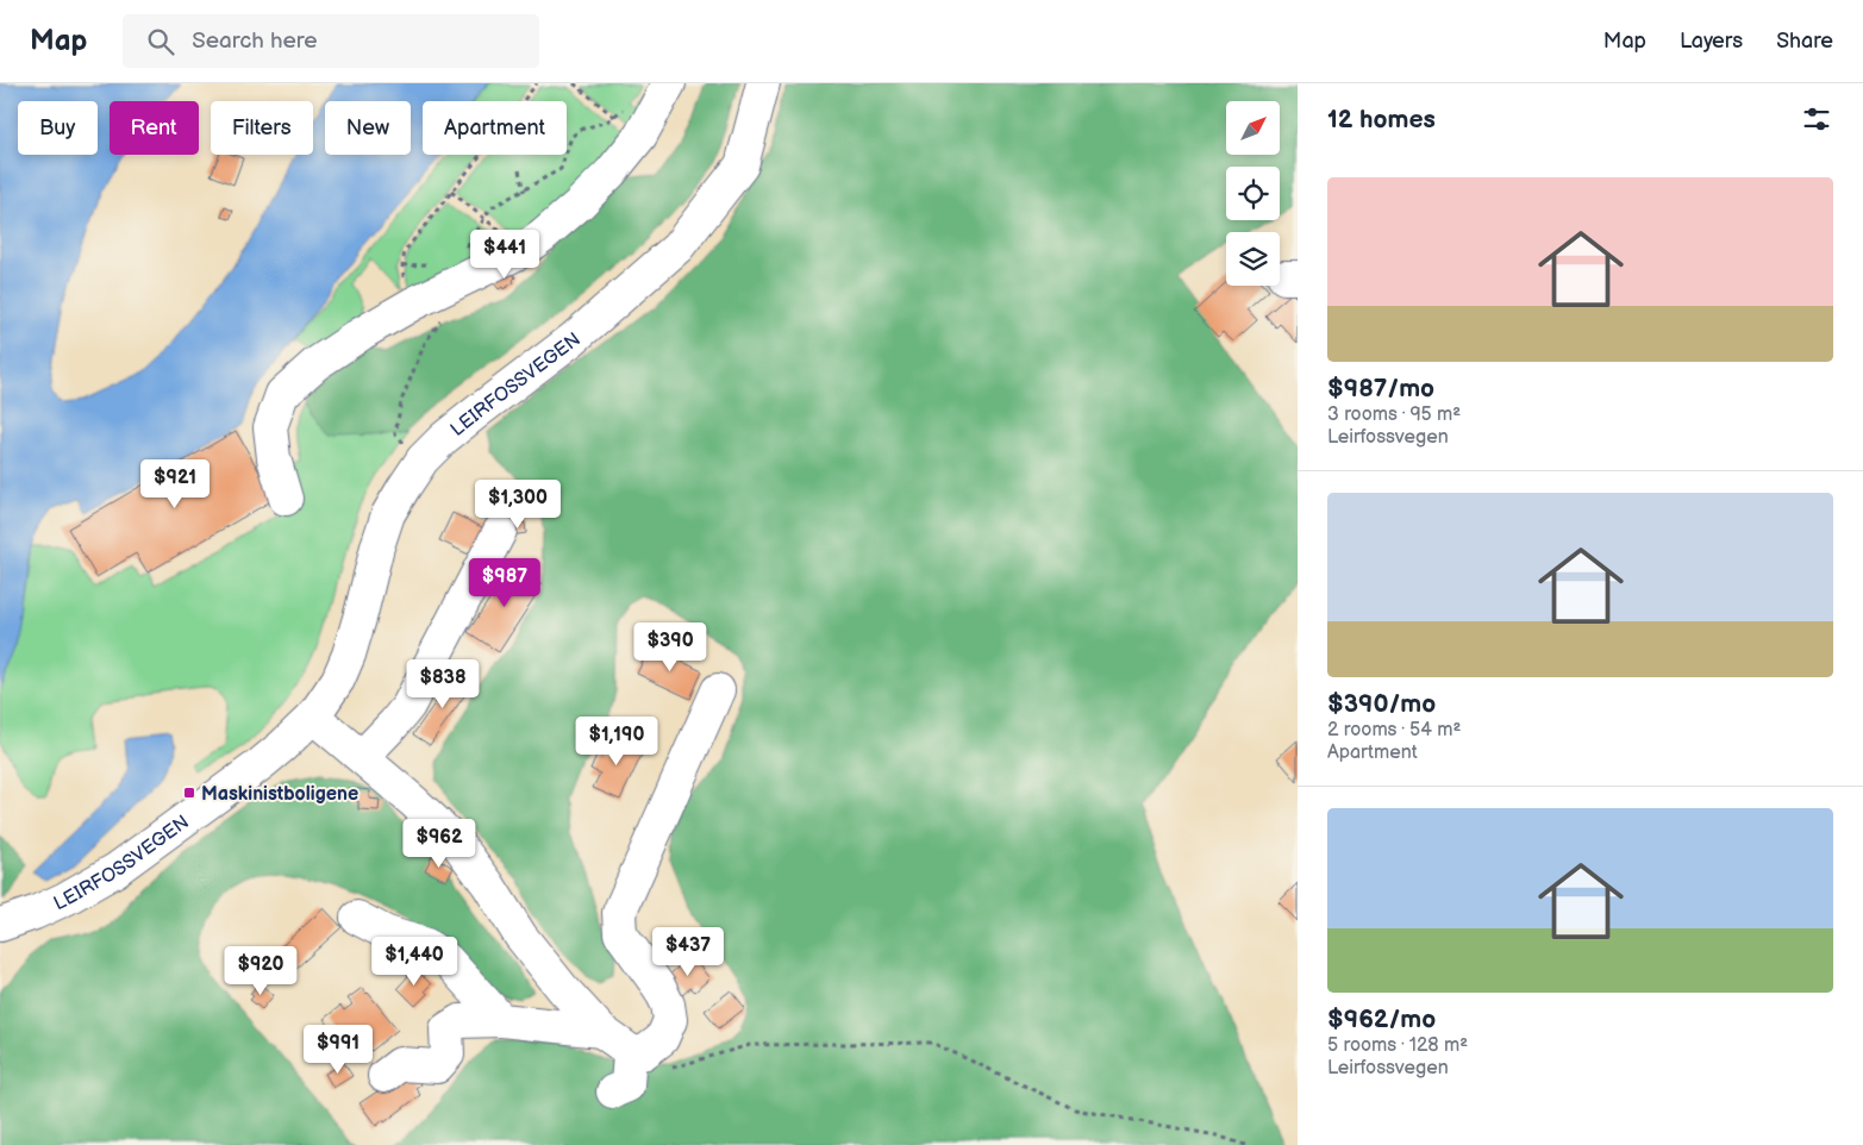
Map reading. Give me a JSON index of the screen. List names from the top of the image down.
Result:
{
  "streets": {
    "street": ["LEIRFOSSVEGEN"]
  },
  "places": {
    "transit": ["Maskinistboligene"]
  },
  "north": "top right",
  "page": {
    "header": "Map",
    "search": "Search here",
    "nav": ["Map", "Layers", "Share"],
    "heading": "12 homes",
    "chip": [
      "Buy",
      "Rent",
      "Filters",
      "New",
      "Apartment"
    ],
    "list": [
      {
        "name": "$987/mo",
        "note": "3 rooms · 95 m² · Leirfossvegen"
      },
      {
        "name": "$390/mo",
        "note": "2 rooms · 54 m² · Apartment"
      },
      {
        "name": "$962/mo",
        "note": "5 rooms · 128 m² · Leirfossvegen"
      }
    ],
    "price": [
      "$441",
      "$921",
      "$1,300",
      "$987",
      "$390",
      "$838",
      "$1,190",
      "$962",
      "$437",
      "$1,440",
      "$920",
      "$991"
    ]
  }
}
